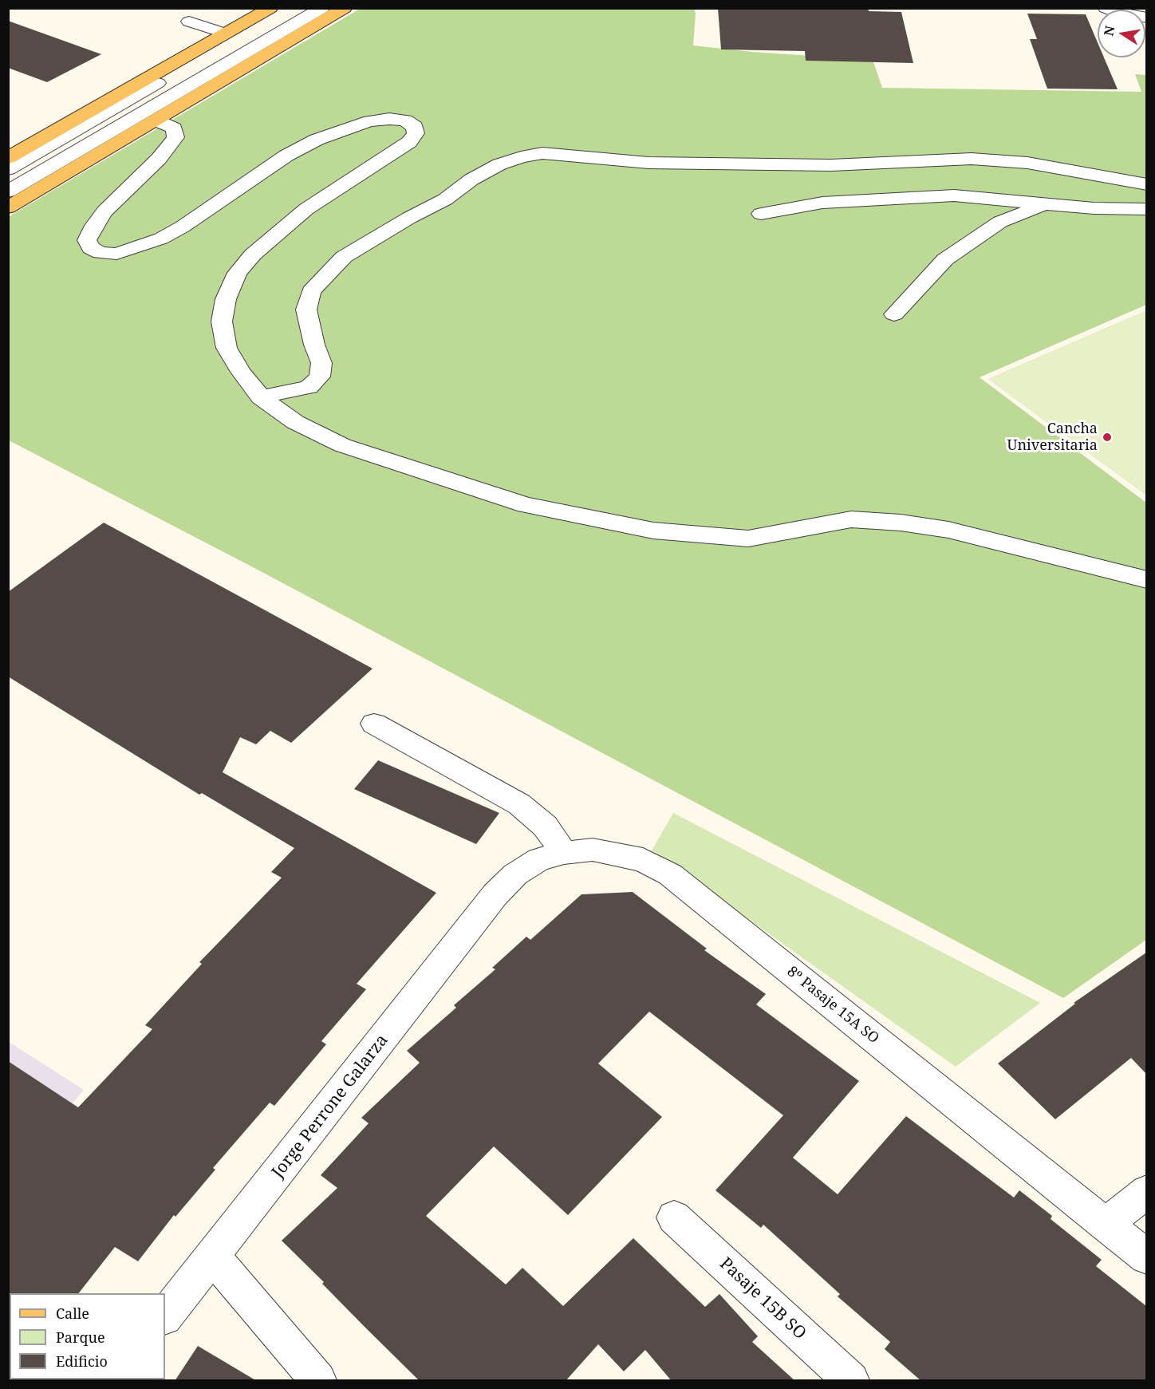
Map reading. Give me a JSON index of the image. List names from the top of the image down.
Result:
{
  "streets": {
    "street": ["8º Pasaje 15A SO", "Jorge Perrone Galarza", "Pasaje 15B SO"]
  },
  "crossings": [
    ["8º Pasaje 15A SO", "Jorge Perrone Galarza"]
  ],
  "places": ["Cancha Universitaria"],
  "legend": ["Calle", "Parque", "Edificio"],
  "north": "left"
}
